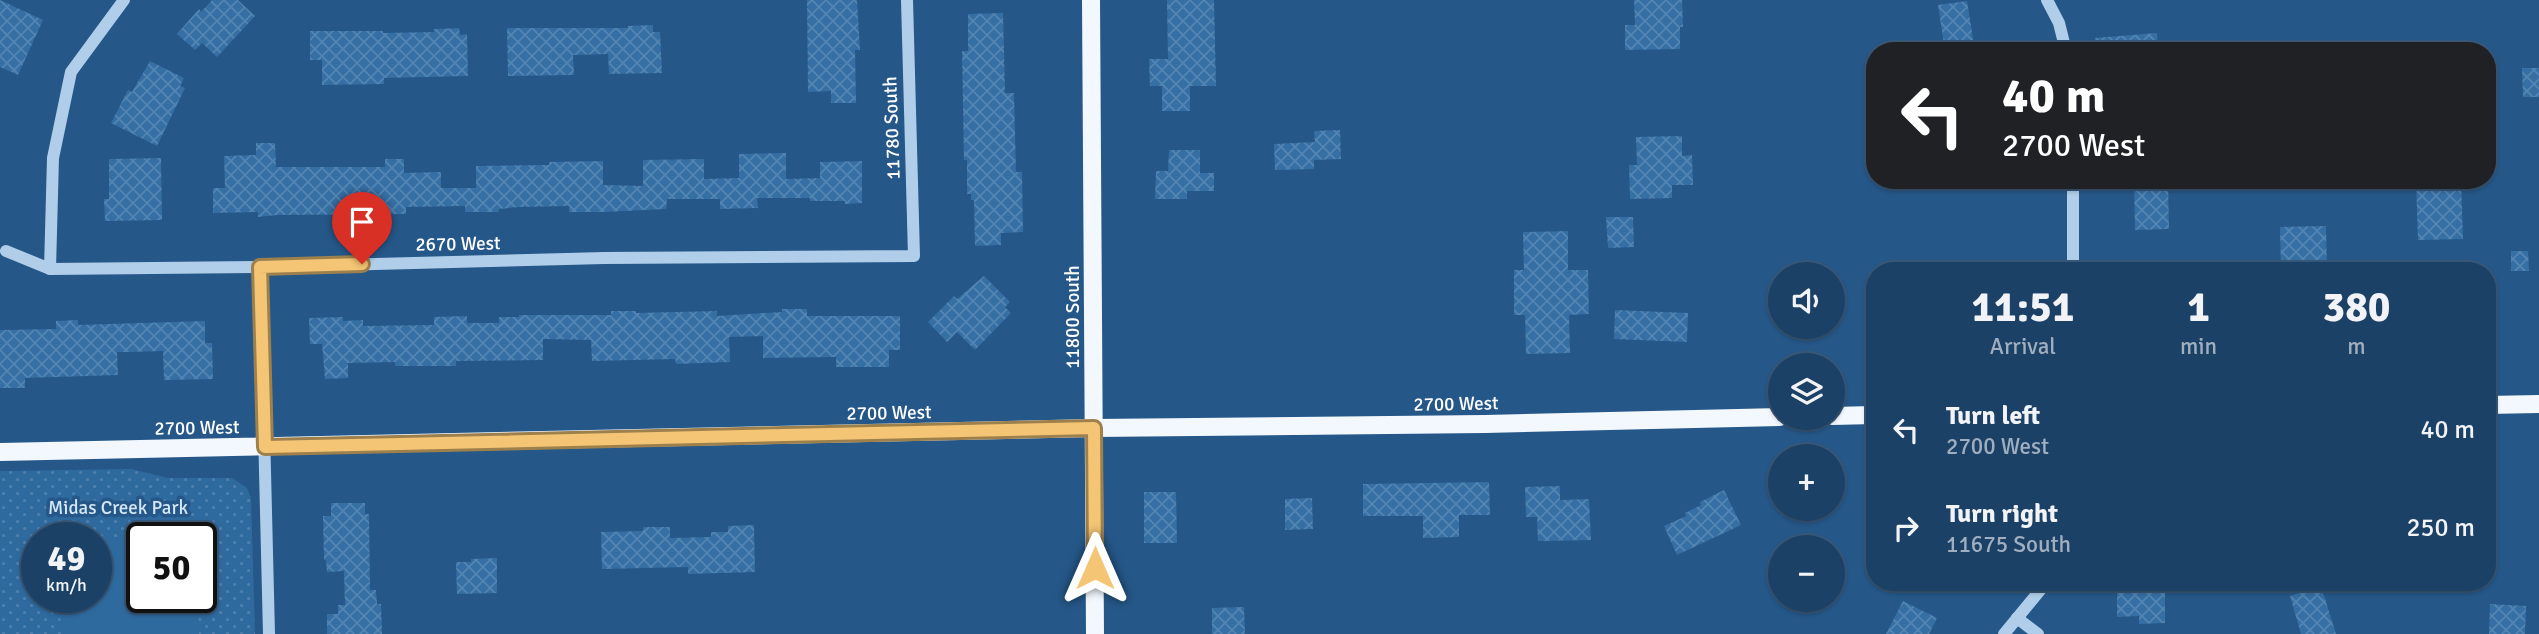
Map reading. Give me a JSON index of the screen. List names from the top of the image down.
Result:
{
  "streets": {
    "main road": ["11800 South", "2700 West"],
    "street": ["11780 South", "2670 West"]
  },
  "crossings": [
    ["11780 South", "2670 West"],
    ["11800 South", "2700 West"]
  ],
  "parks": ["Midas Creek Park"],
  "page": {
    "turn": ["40 m", "2700 West"],
    "map_buttons": ["+", "−"],
    "eta": [
      "11:51",
      "Arrival",
      "1",
      "min",
      "380",
      "m"
    ],
    "list": [
      {
        "name": "Turn left",
        "note": "2700 West",
        "value": "40 m"
      },
      {
        "name": "Turn right",
        "note": "11675 South",
        "value": "250 m"
      }
    ],
    "speed": "49 km/h",
    "limit": "50"
  }
}
